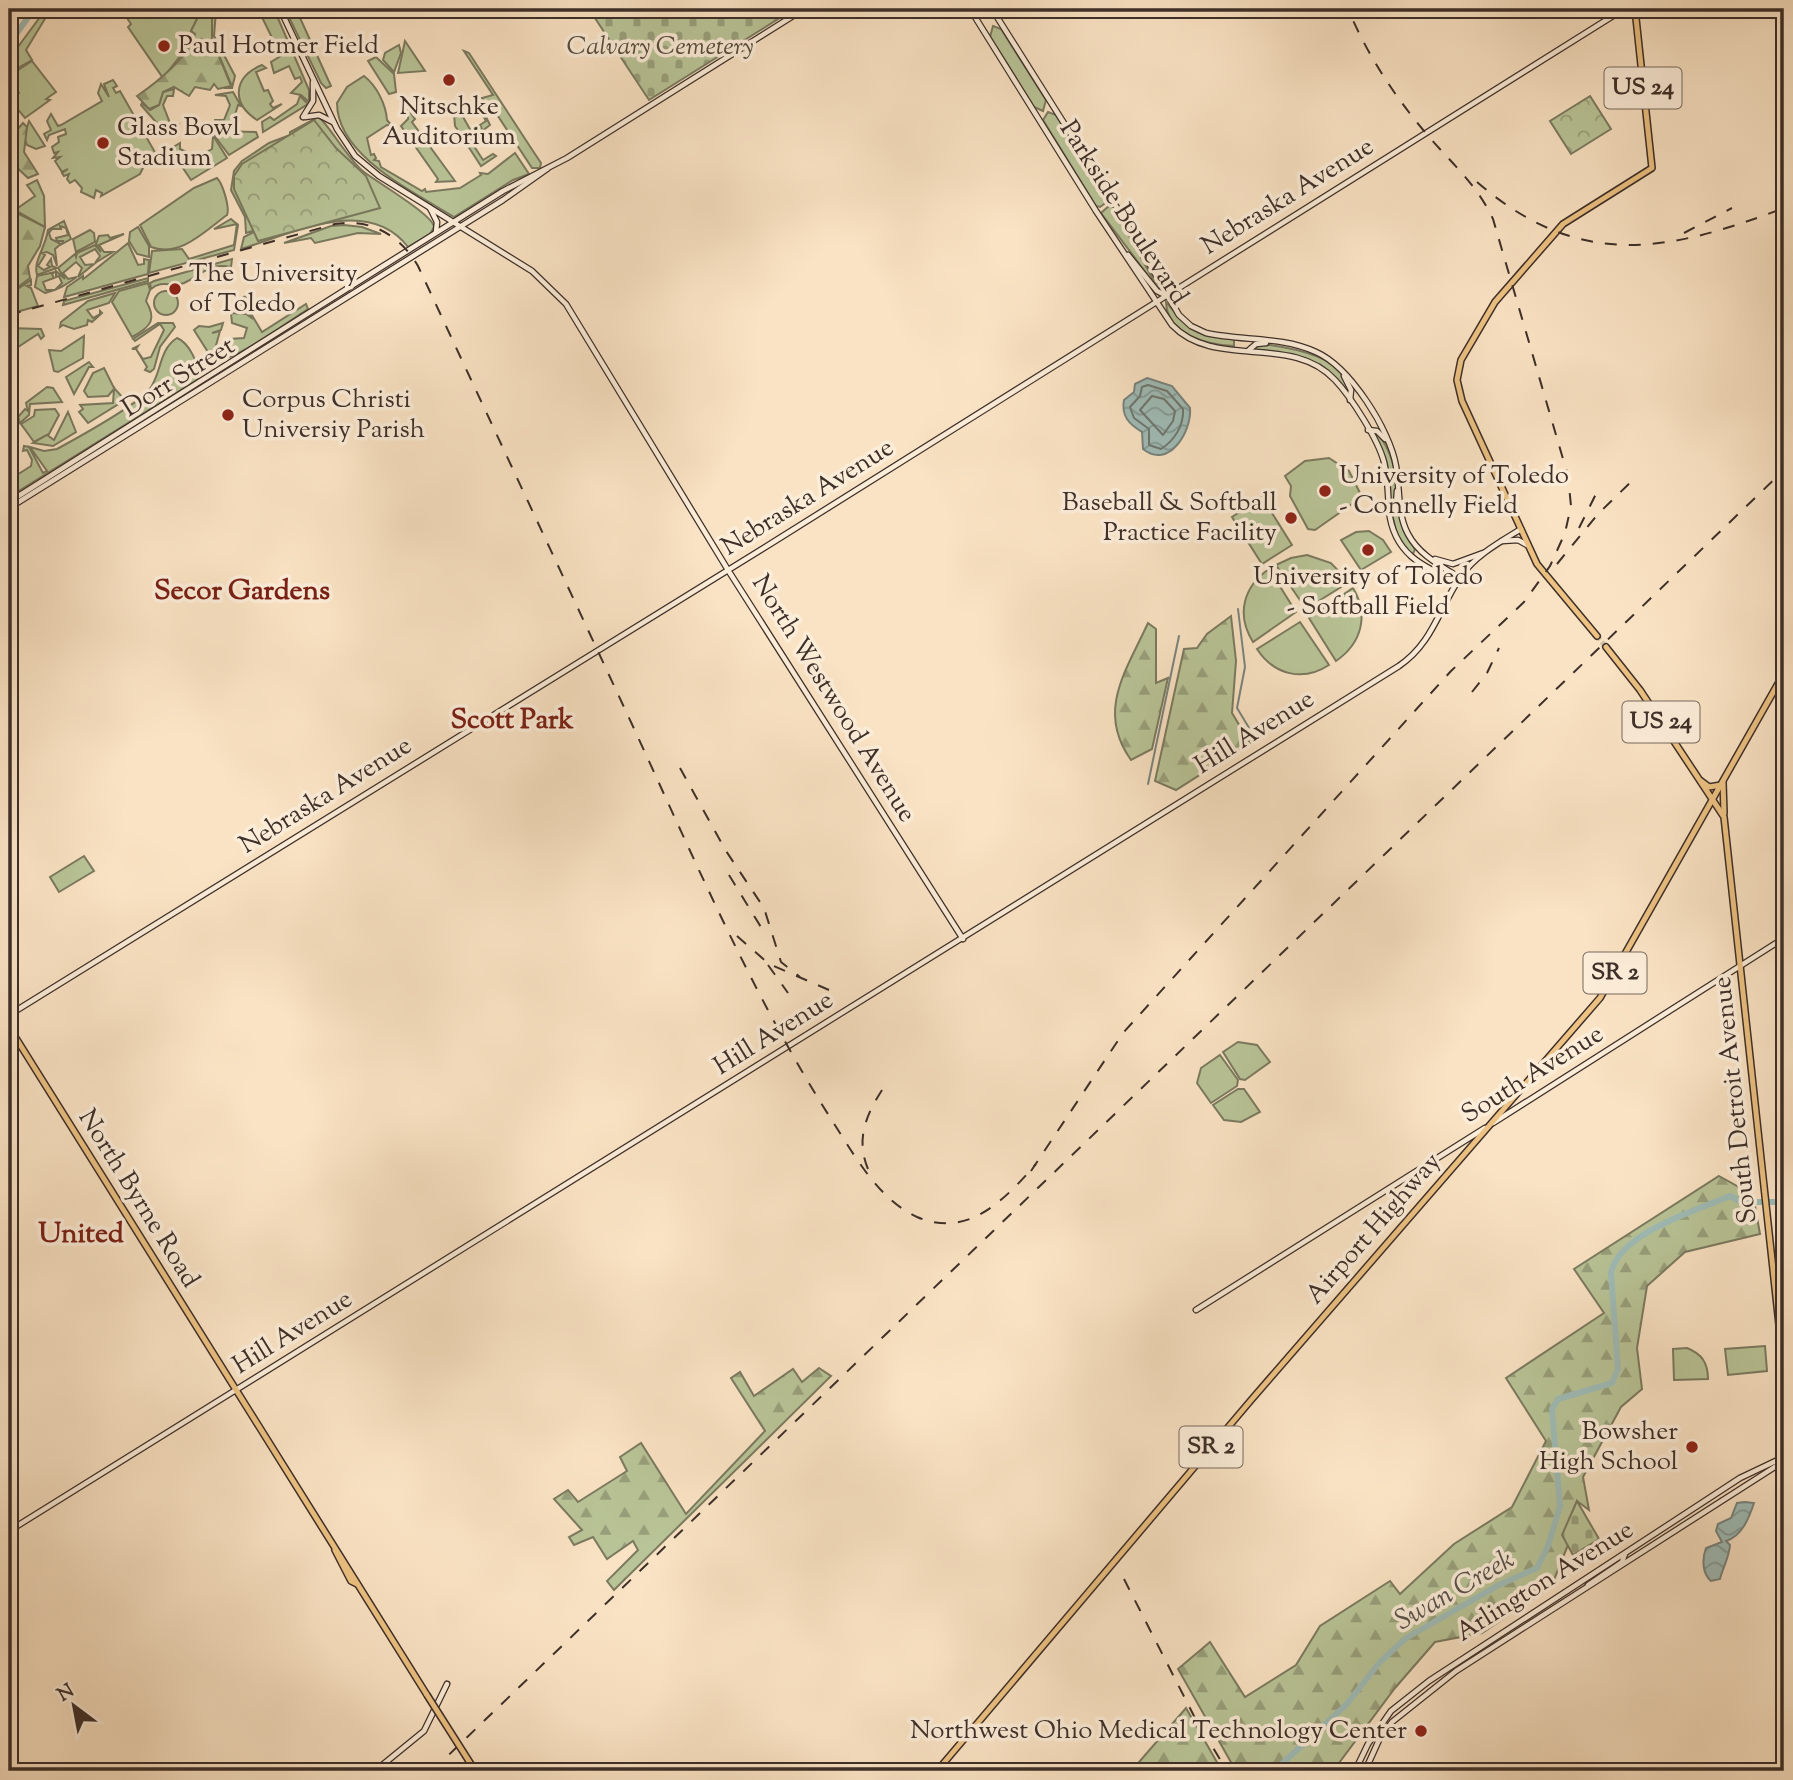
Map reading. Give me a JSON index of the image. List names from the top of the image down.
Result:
{
  "streets": {
    "main road": [
      "US 24",
      "SR 2",
      "South Detroit Avenue",
      "North Byrne Road",
      "Airport Highway"
    ],
    "street": [
      "Nebraska Avenue",
      "Parkside Boulevard",
      "Dorr Street",
      "North Westwood Avenue",
      "Hill Avenue",
      "South Avenue",
      "Arlington Avenue"
    ]
  },
  "crossings": [
    ["US 24", "Hill Avenue"],
    ["US 24", "South Detroit Avenue"],
    ["US 24", "Airport Highway"],
    ["Nebraska Avenue", "Parkside Boulevard"],
    ["Nebraska Avenue", "North Westwood Avenue"],
    ["Parkside Boulevard", "Hill Avenue"],
    ["Dorr Street", "North Westwood Avenue"],
    ["North Westwood Avenue", "Hill Avenue"],
    ["Hill Avenue", "North Byrne Road"],
    ["South Avenue", "South Detroit Avenue"],
    ["South Avenue", "Airport Highway"]
  ],
  "districts": ["Secor Gardens", "Scott Park", "United"],
  "water": ["Swan Creek"],
  "parks": ["Calvary Cemetery"],
  "places": [
    "Paul Hotmer Field",
    "Nitschke Auditorium",
    "Glass Bowl Stadium",
    "The University of Toledo",
    "Corpus Christi Universiy Parish",
    "University of Toledo - Connelly Field",
    "Baseball & Softball Practice Facility",
    "University of Toledo - Softball Field",
    "Bowsher High School",
    "Northwest Ohio Medical Technology Center"
  ],
  "north": "top left"
}
